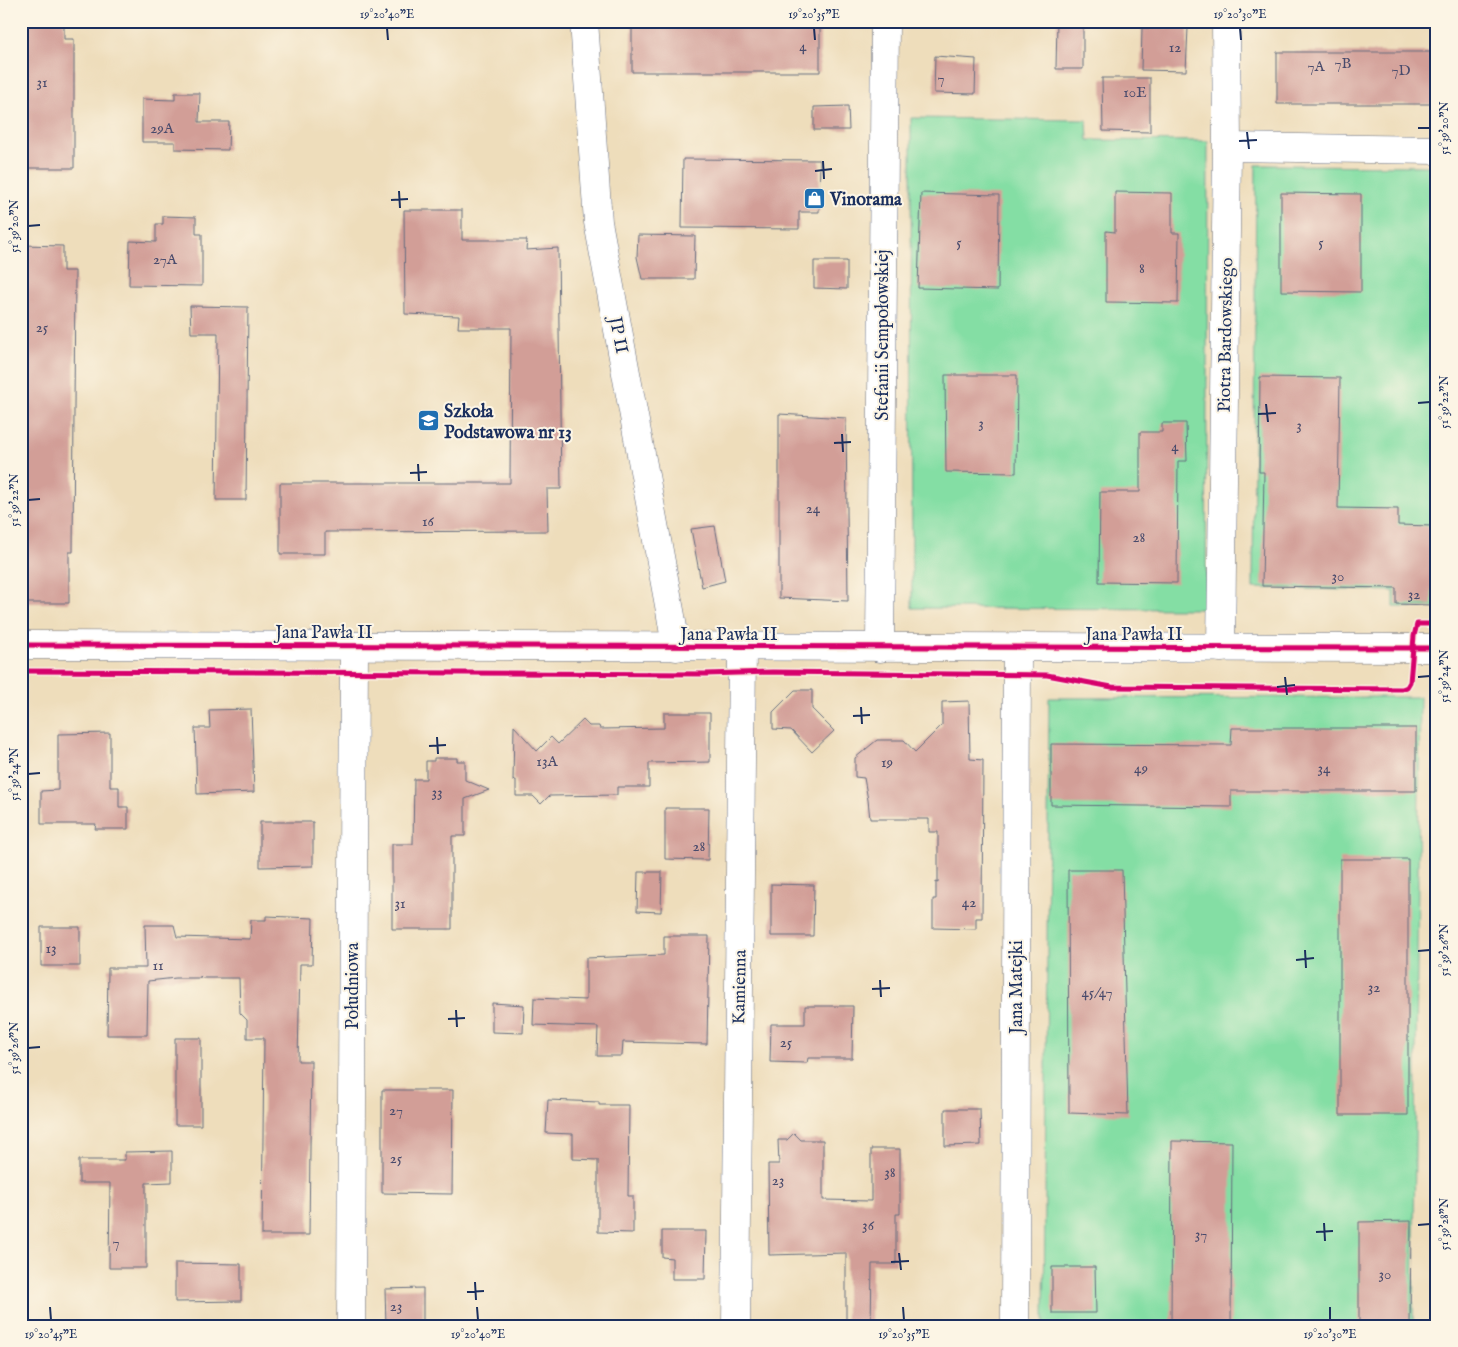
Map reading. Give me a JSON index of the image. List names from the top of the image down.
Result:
{
  "streets": {
    "street": [
      "JP II",
      "Stefanii Sempołowskiej",
      "Piotra Bardowskiego",
      "Jana Pawła II",
      "Południowa",
      "Kamienna",
      "Jana Matejki"
    ]
  },
  "crossings": [
    ["JP II", "Jana Pawła II"],
    ["Stefanii Sempołowskiej", "Jana Pawła II"],
    ["Piotra Bardowskiego", "Jana Pawła II"],
    ["Jana Pawła II", "Południowa"],
    ["Jana Pawła II", "Kamienna"],
    ["Jana Pawła II", "Jana Matejki"]
  ],
  "places": {
    "shop": ["Vinorama"],
    "school or university": ["Szkoła Podstawowa nr 13"]
  },
  "house_numbers": [
    "4",
    "12",
    "7B",
    "7A",
    "7D",
    "7",
    "31",
    "10E",
    "29A",
    "5",
    "5",
    "27A",
    "8",
    "25",
    "3",
    "3",
    "4",
    "24",
    "16",
    "28",
    "30",
    "32",
    "13A",
    "19",
    "49",
    "34",
    "33",
    "28",
    "42",
    "31",
    "13",
    "11",
    "32",
    "45/47",
    "25",
    "27",
    "25",
    "38",
    "23",
    "36",
    "37",
    "7",
    "30",
    "23"
  ],
  "coordinates": [
    "19°20'40\"E",
    "19°20'35\"E",
    "19°20'30\"E",
    "51°39'20\"N",
    "51°39'22\"N",
    "51°39'24\"N",
    "51°39'26\"N",
    "51°39'28\"N",
    "19°20'45\"E"
  ]
}
